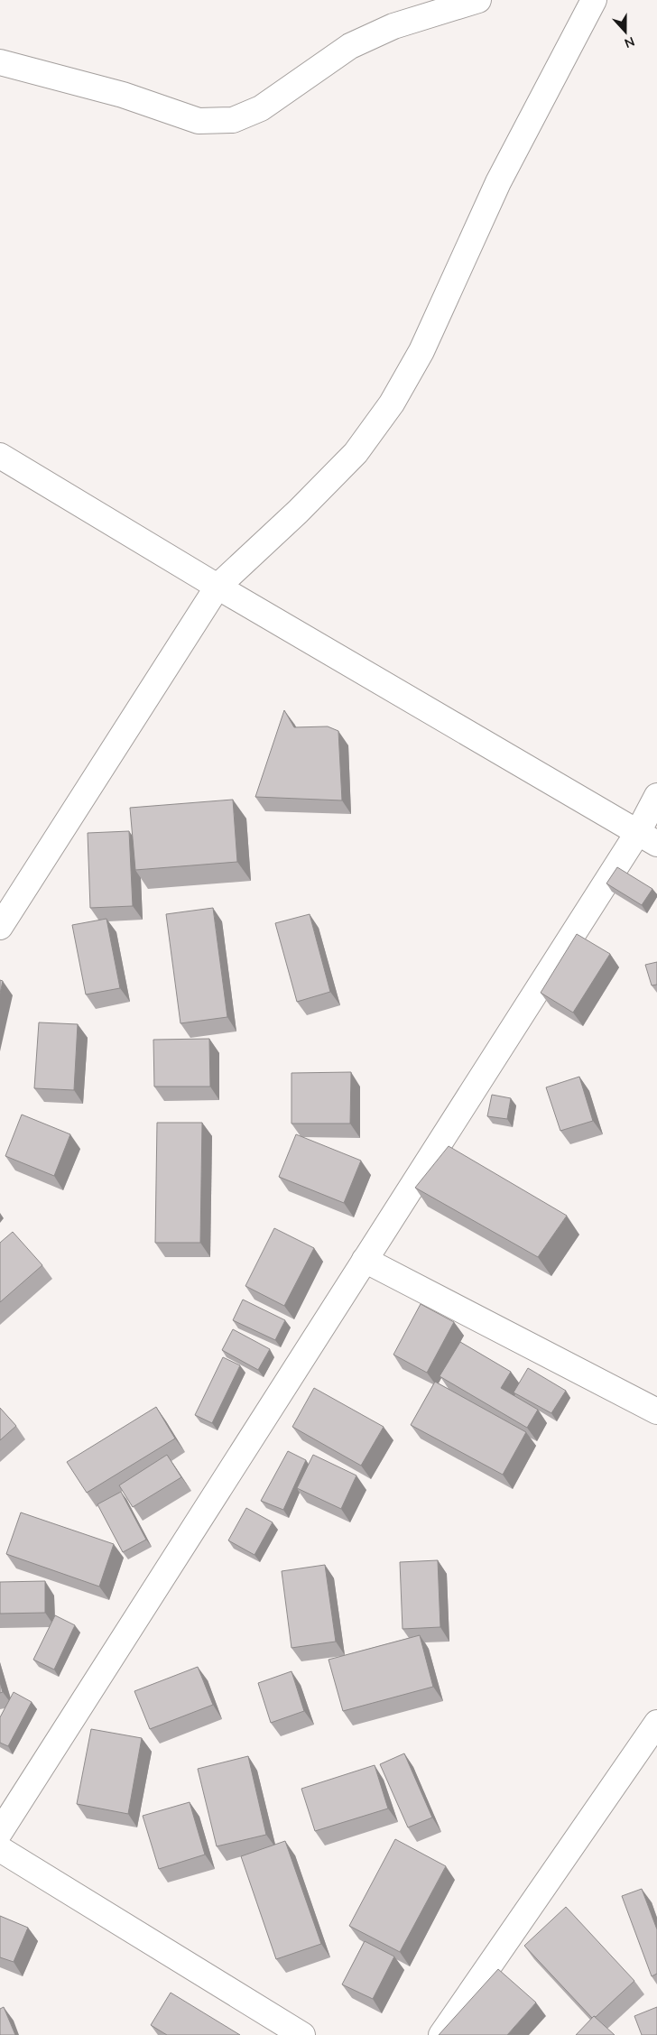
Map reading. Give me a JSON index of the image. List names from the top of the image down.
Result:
{
  "north": "bottom"
}
